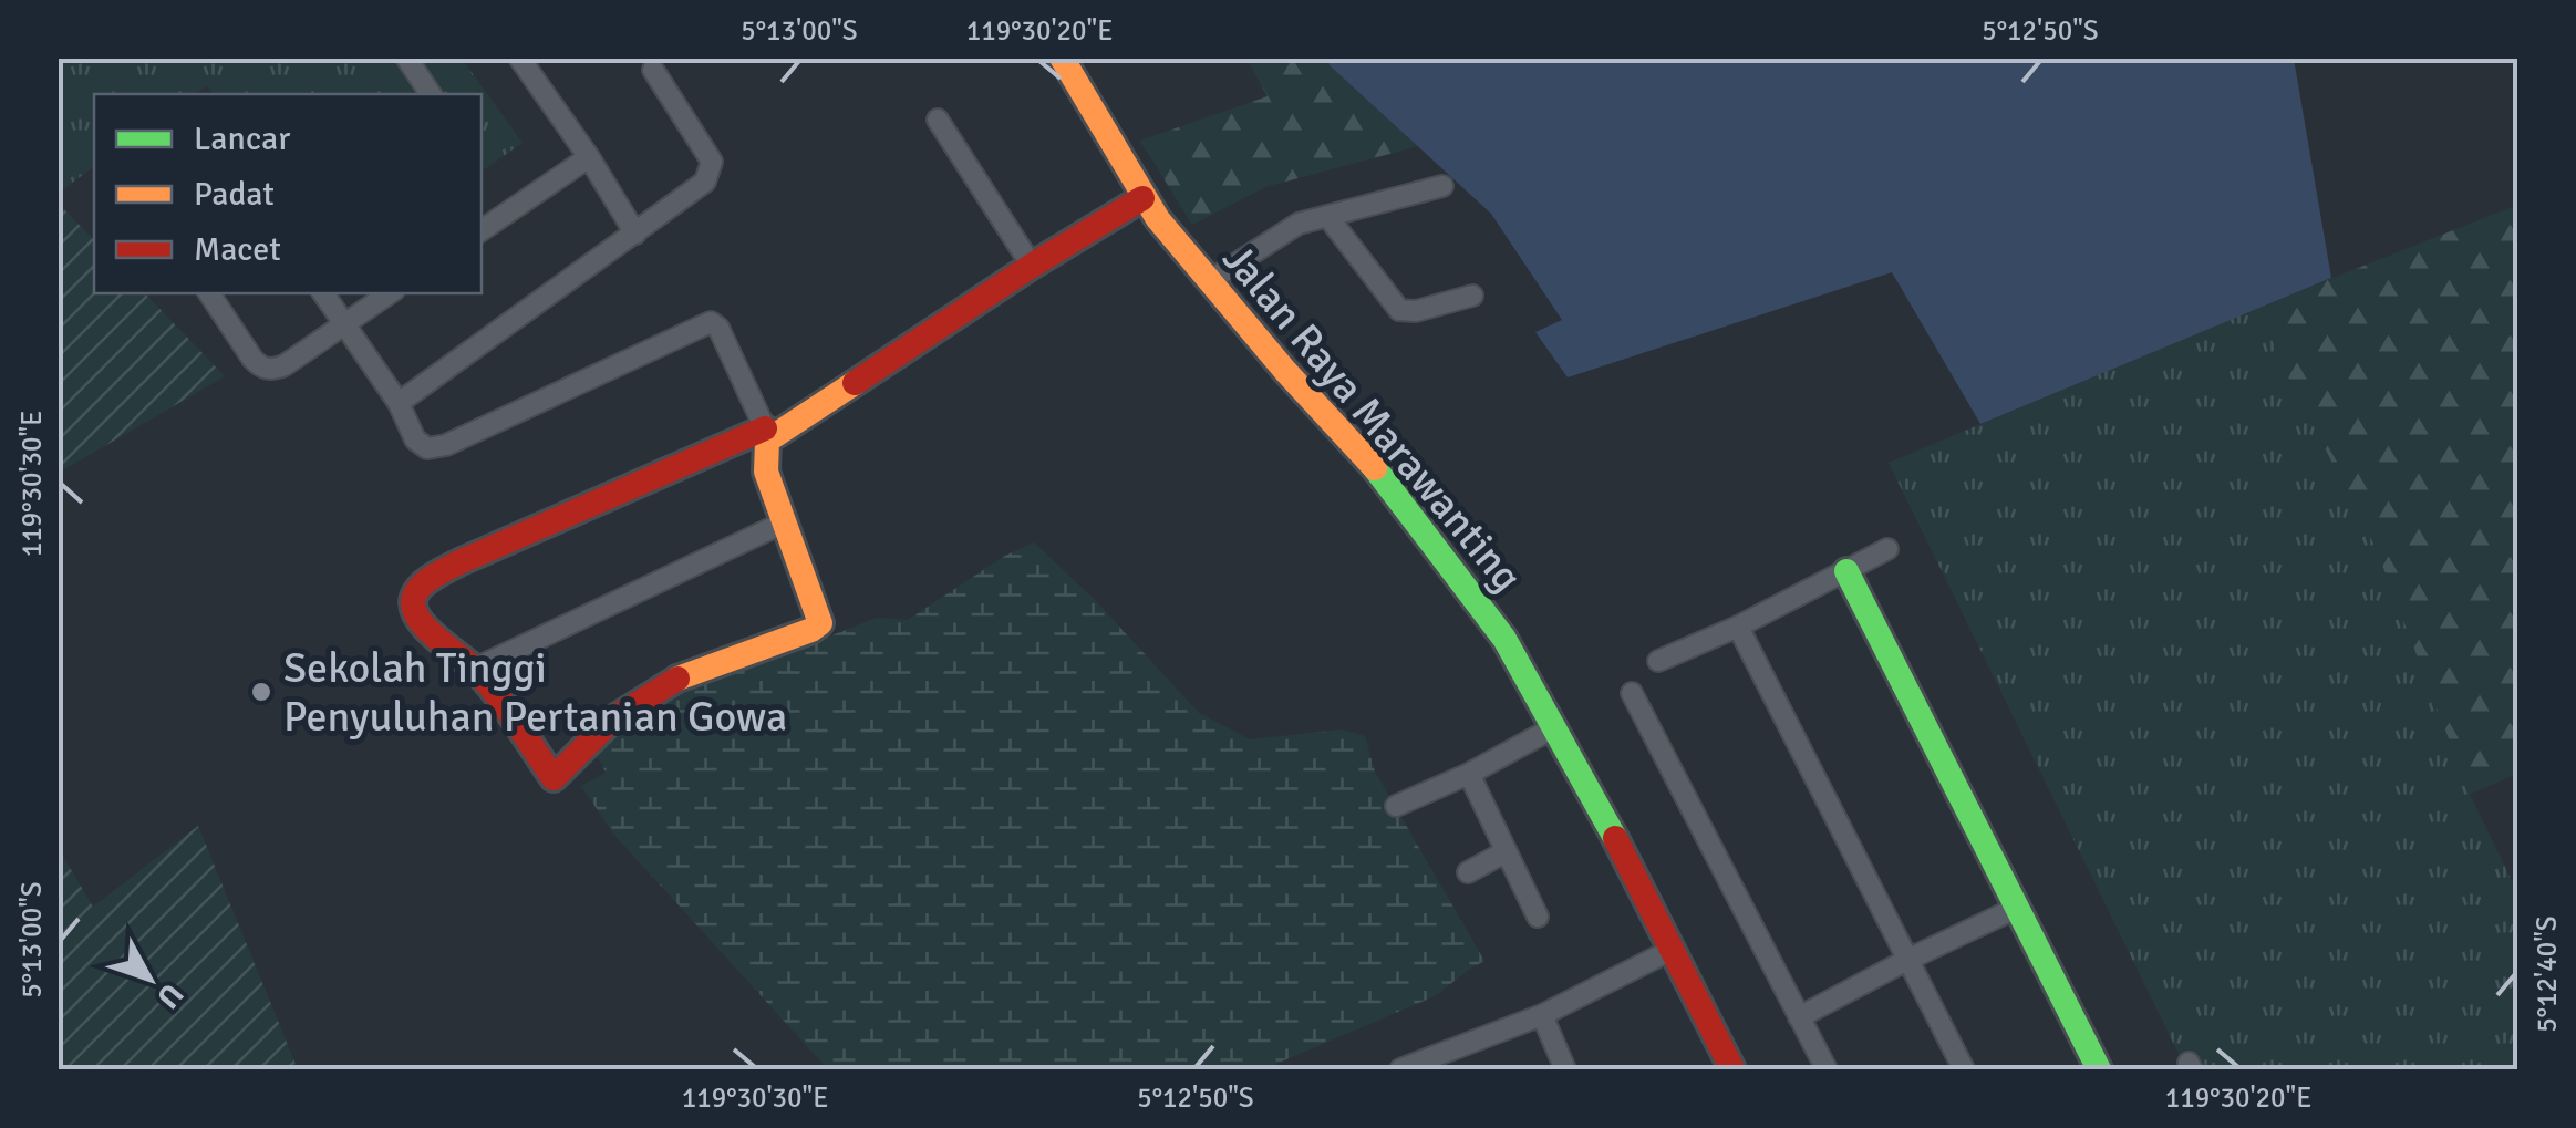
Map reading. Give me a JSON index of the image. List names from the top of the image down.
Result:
{
  "streets": {
    "street": ["Jalan Raya Marawanting"]
  },
  "places": ["Sekolah Tinggi Penyuluhan Pertanian Gowa"],
  "legend": ["Lancar", "Padat", "Macet"],
  "north": "bottom right",
  "coordinates": [
    "5°13'00\"S",
    "119°30'20\"E",
    "5°12'50\"S",
    "119°30'30\"E",
    "5°12'40\"S"
  ]
}
